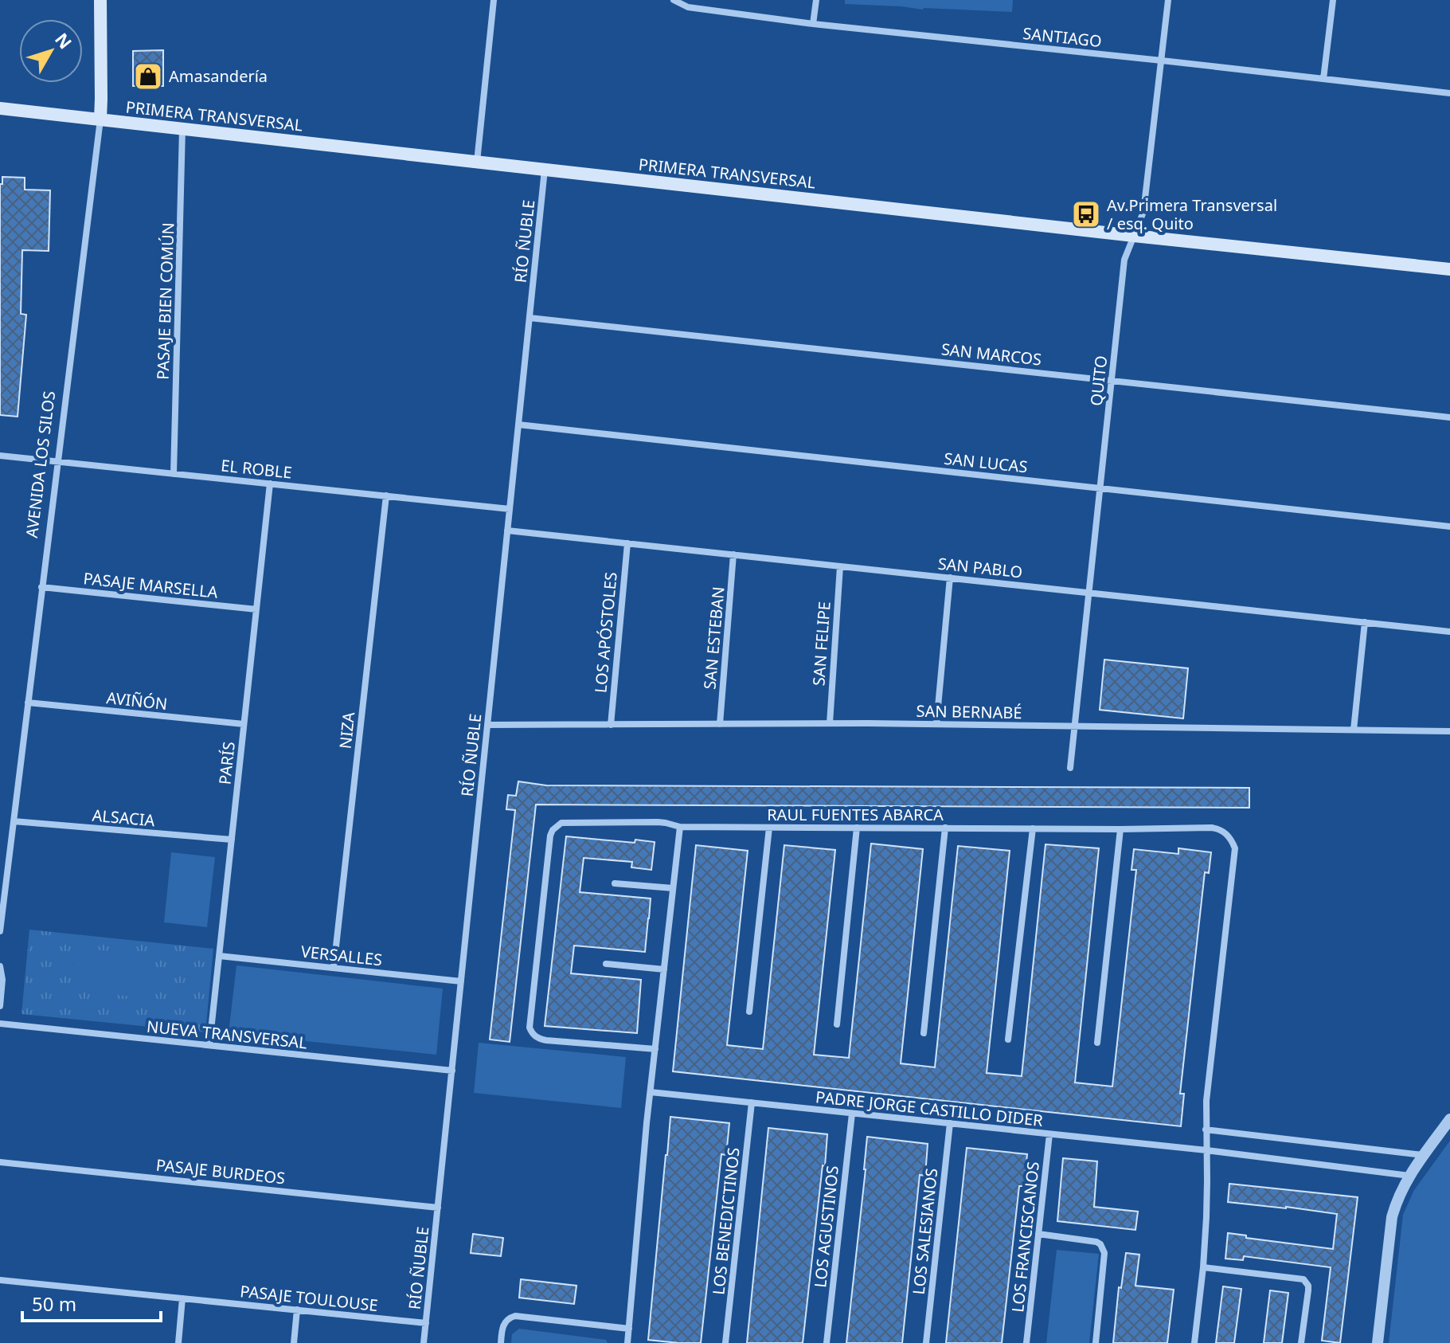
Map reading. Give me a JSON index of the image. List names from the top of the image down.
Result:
{
  "streets": {
    "main road": ["PRIMERA TRANSVERSAL", "AVENIDA LOS SILOS"],
    "street": [
      "SANTIAGO",
      "RÍO ÑUBLE",
      "PASAJE BIEN COMÚN",
      "SAN MARCOS",
      "QUITO",
      "SAN LUCAS",
      "EL ROBLE",
      "SAN PABLO",
      "PASAJE MARSELLA",
      "LOS APÓSTOLES",
      "SAN ESTEBAN",
      "SAN FELIPE",
      "AVIÑÓN",
      "SAN BERNABÉ",
      "NIZA",
      "PARÍS",
      "RAUL FUENTES ABARCA",
      "ALSACIA",
      "VERSALLES",
      "NUEVA TRANSVERSAL",
      "PADRE JORGE CASTILLO DIDER",
      "PASAJE BURDEOS",
      "LOS BENEDICTINOS",
      "LOS AGUSTINOS",
      "LOS SALESIANOS",
      "LOS FRANCISCANOS",
      "PASAJE TOULOUSE"
    ]
  },
  "crossings": [
    ["SANTIAGO", "QUITO"],
    ["PRIMERA TRANSVERSAL", "RÍO ÑUBLE"],
    ["PRIMERA TRANSVERSAL", "PASAJE BIEN COMÚN"],
    ["PRIMERA TRANSVERSAL", "QUITO"],
    ["PRIMERA TRANSVERSAL", "AVENIDA LOS SILOS"],
    ["RÍO ÑUBLE", "SAN MARCOS"],
    ["RÍO ÑUBLE", "SAN LUCAS"],
    ["RÍO ÑUBLE", "EL ROBLE"],
    ["RÍO ÑUBLE", "SAN PABLO"],
    ["RÍO ÑUBLE", "SAN BERNABÉ"],
    ["RÍO ÑUBLE", "VERSALLES"],
    ["RÍO ÑUBLE", "NUEVA TRANSVERSAL"],
    ["RÍO ÑUBLE", "PASAJE BURDEOS"],
    ["RÍO ÑUBLE", "PASAJE TOULOUSE"],
    ["PASAJE BIEN COMÚN", "EL ROBLE"],
    ["SAN MARCOS", "QUITO"],
    ["QUITO", "SAN LUCAS"],
    ["QUITO", "SAN PABLO"],
    ["QUITO", "SAN BERNABÉ"],
    ["AVENIDA LOS SILOS", "EL ROBLE"],
    ["AVENIDA LOS SILOS", "PASAJE MARSELLA"],
    ["AVENIDA LOS SILOS", "AVIÑÓN"],
    ["AVENIDA LOS SILOS", "ALSACIA"],
    ["EL ROBLE", "NIZA"],
    ["EL ROBLE", "PARÍS"],
    ["SAN PABLO", "LOS APÓSTOLES"],
    ["SAN PABLO", "SAN ESTEBAN"],
    ["SAN PABLO", "SAN FELIPE"],
    ["PASAJE MARSELLA", "PARÍS"],
    ["LOS APÓSTOLES", "SAN BERNABÉ"],
    ["SAN ESTEBAN", "SAN BERNABÉ"],
    ["SAN FELIPE", "SAN BERNABÉ"],
    ["AVIÑÓN", "PARÍS"],
    ["NIZA", "VERSALLES"],
    ["PARÍS", "ALSACIA"],
    ["PARÍS", "VERSALLES"],
    ["PARÍS", "NUEVA TRANSVERSAL"],
    ["RAUL FUENTES ABARCA", "PADRE JORGE CASTILLO DIDER"],
    ["PADRE JORGE CASTILLO DIDER", "LOS BENEDICTINOS"],
    ["PADRE JORGE CASTILLO DIDER", "LOS AGUSTINOS"],
    ["PADRE JORGE CASTILLO DIDER", "LOS SALESIANOS"],
    ["PADRE JORGE CASTILLO DIDER", "LOS FRANCISCANOS"]
  ],
  "places": {
    "shop": ["Amasandería"],
    "bus stop": ["Av.Primera Transversal / esq. Quito"]
  },
  "scale_bar": "50 m",
  "north": "top right"
}
